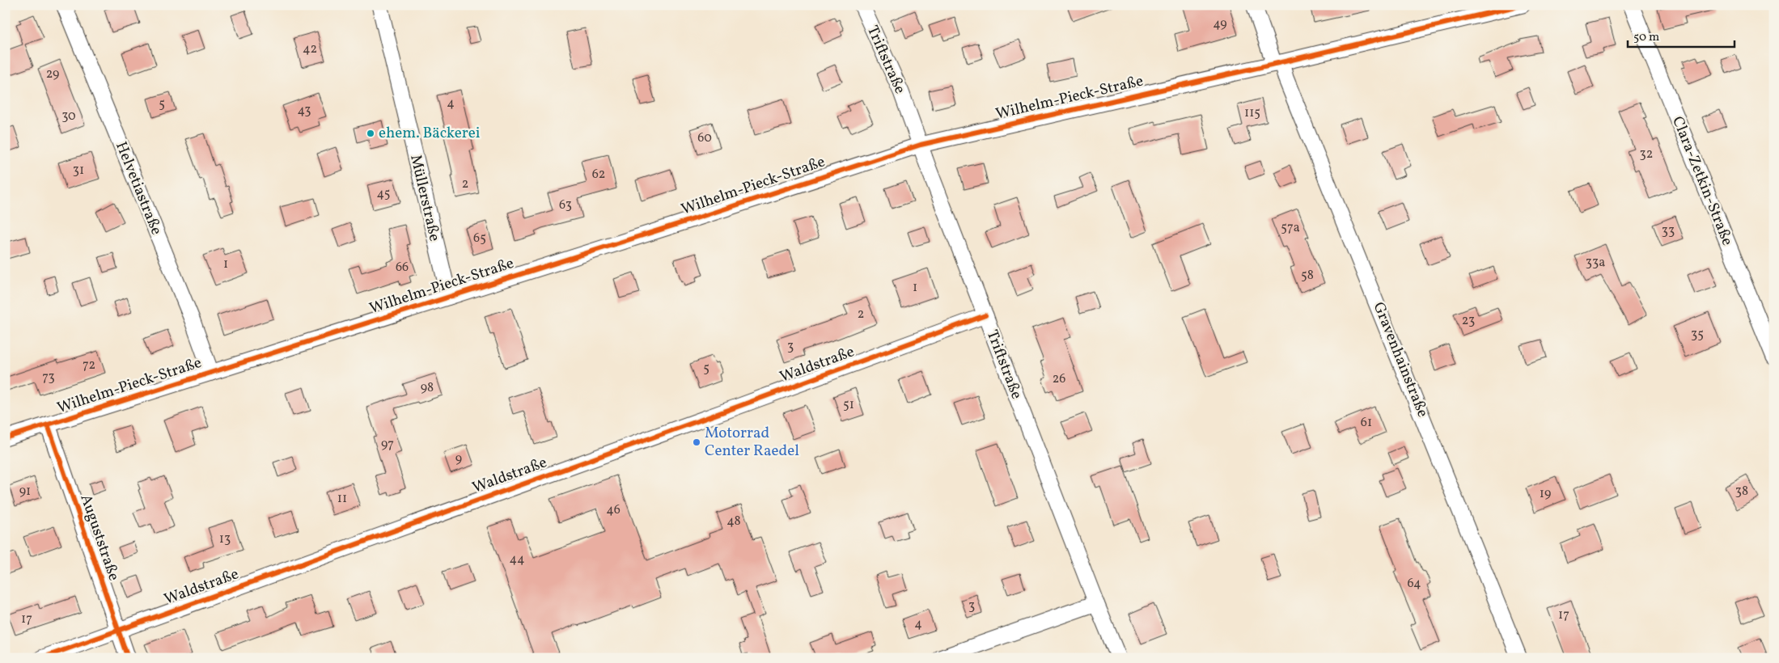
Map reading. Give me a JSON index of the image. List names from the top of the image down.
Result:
{
  "streets": {
    "street": [
      "Triftstraße",
      "Wilhelm-Pieck-Straße",
      "Clara-Zetkin-Straße",
      "Helvetiastraße",
      "Müllerstraße",
      "Gravenhainstraße",
      "Waldstraße",
      "Auguststraße"
    ]
  },
  "crossings": [
    ["Triftstraße", "Wilhelm-Pieck-Straße"],
    ["Triftstraße", "Waldstraße"],
    ["Wilhelm-Pieck-Straße", "Helvetiastraße"],
    ["Wilhelm-Pieck-Straße", "Müllerstraße"],
    ["Wilhelm-Pieck-Straße", "Gravenhainstraße"],
    ["Wilhelm-Pieck-Straße", "Auguststraße"],
    ["Waldstraße", "Auguststraße"]
  ],
  "places": ["ehem. Bäckerei", "Motorrad Center Raedel"],
  "house_numbers": [
    "49",
    "42",
    "29",
    "4",
    "5",
    "43",
    "115",
    "30",
    "60",
    "32",
    "31",
    "62",
    "2",
    "45",
    "63",
    "57a",
    "33",
    "65",
    "33a",
    "1",
    "66",
    "58",
    "1",
    "2",
    "23",
    "35",
    "3",
    "72",
    "5",
    "73",
    "26",
    "98",
    "51",
    "61",
    "97",
    "9",
    "91",
    "38",
    "19",
    "11",
    "46",
    "48",
    "13",
    "44",
    "64",
    "3",
    "17",
    "17",
    "4"
  ],
  "scale_bar": "50 m"
}
